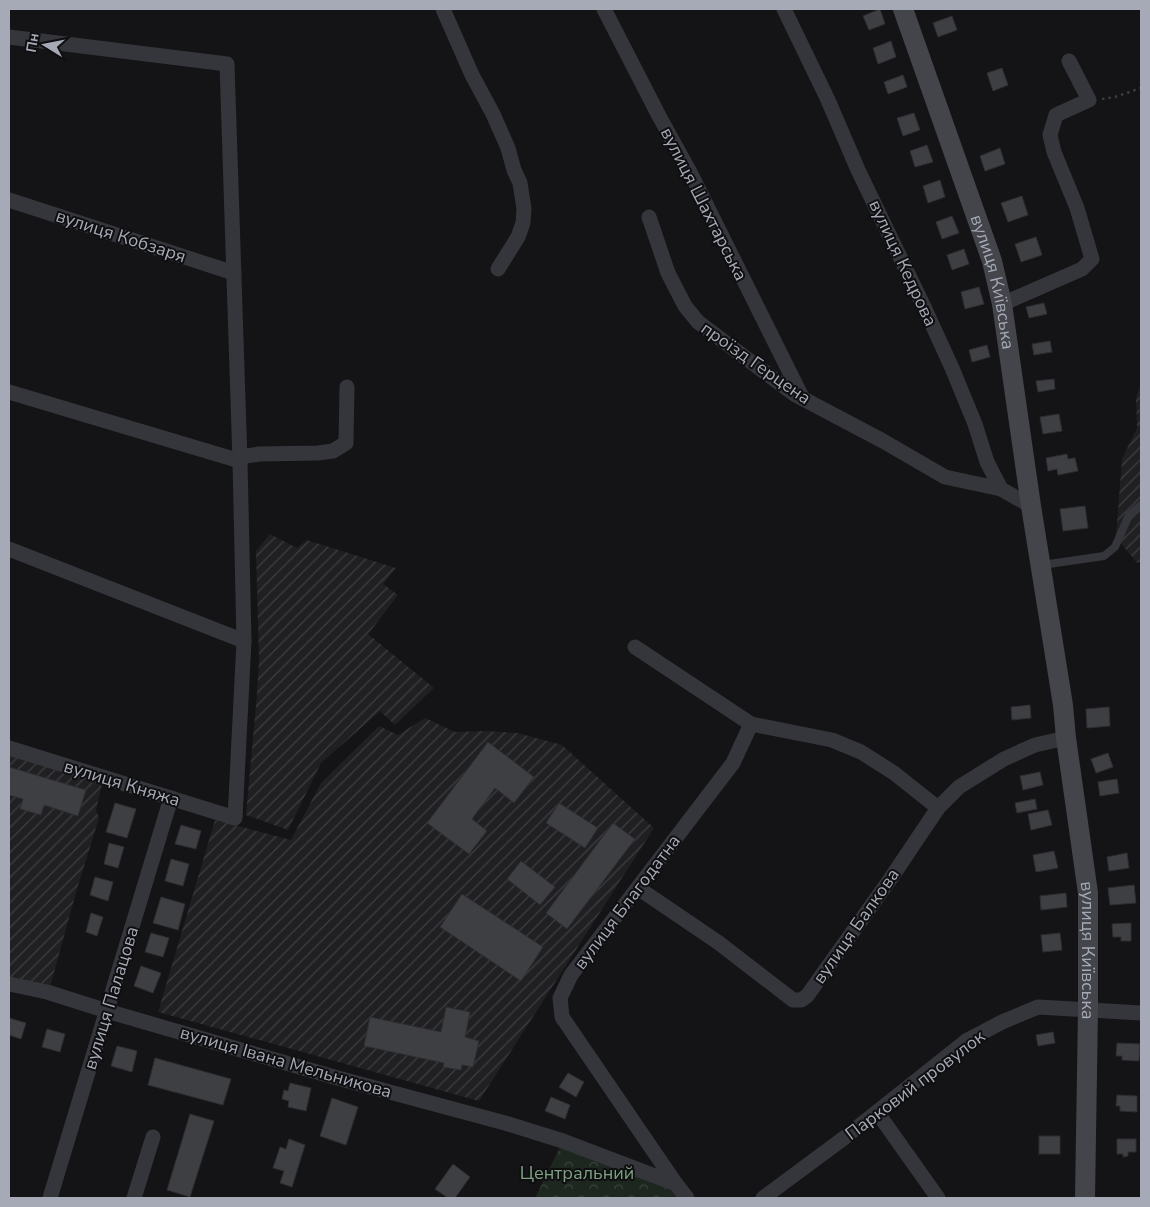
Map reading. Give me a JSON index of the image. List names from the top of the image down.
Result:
{
  "streets": {
    "main road": ["вулиця Київська"],
    "street": [
      "вулиця Шахтарська",
      "вулиця Кобзаря",
      "вулиця Кедрова",
      "проїзд Герцена",
      "вулиця Княжа",
      "вулиця Благодатна",
      "вулиця Балкова",
      "вулиця Палацова",
      "вулиця Івана Мельникова",
      "Парковий провулок"
    ]
  },
  "crossings": [
    ["вулиця Шахтарська", "проїзд Герцена"],
    ["вулиця Кедрова", "проїзд Герцена"],
    ["вулиця Київська", "вулиця Балкова"],
    ["вулиця Київська", "Парковий провулок"],
    ["вулиця Княжа", "вулиця Палацова"],
    ["вулиця Благодатна", "вулиця Балкова"],
    ["вулиця Благодатна", "вулиця Івана Мельникова"],
    ["вулиця Палацова", "вулиця Івана Мельникова"]
  ],
  "parks": ["Центральний"],
  "north": "left"
}
